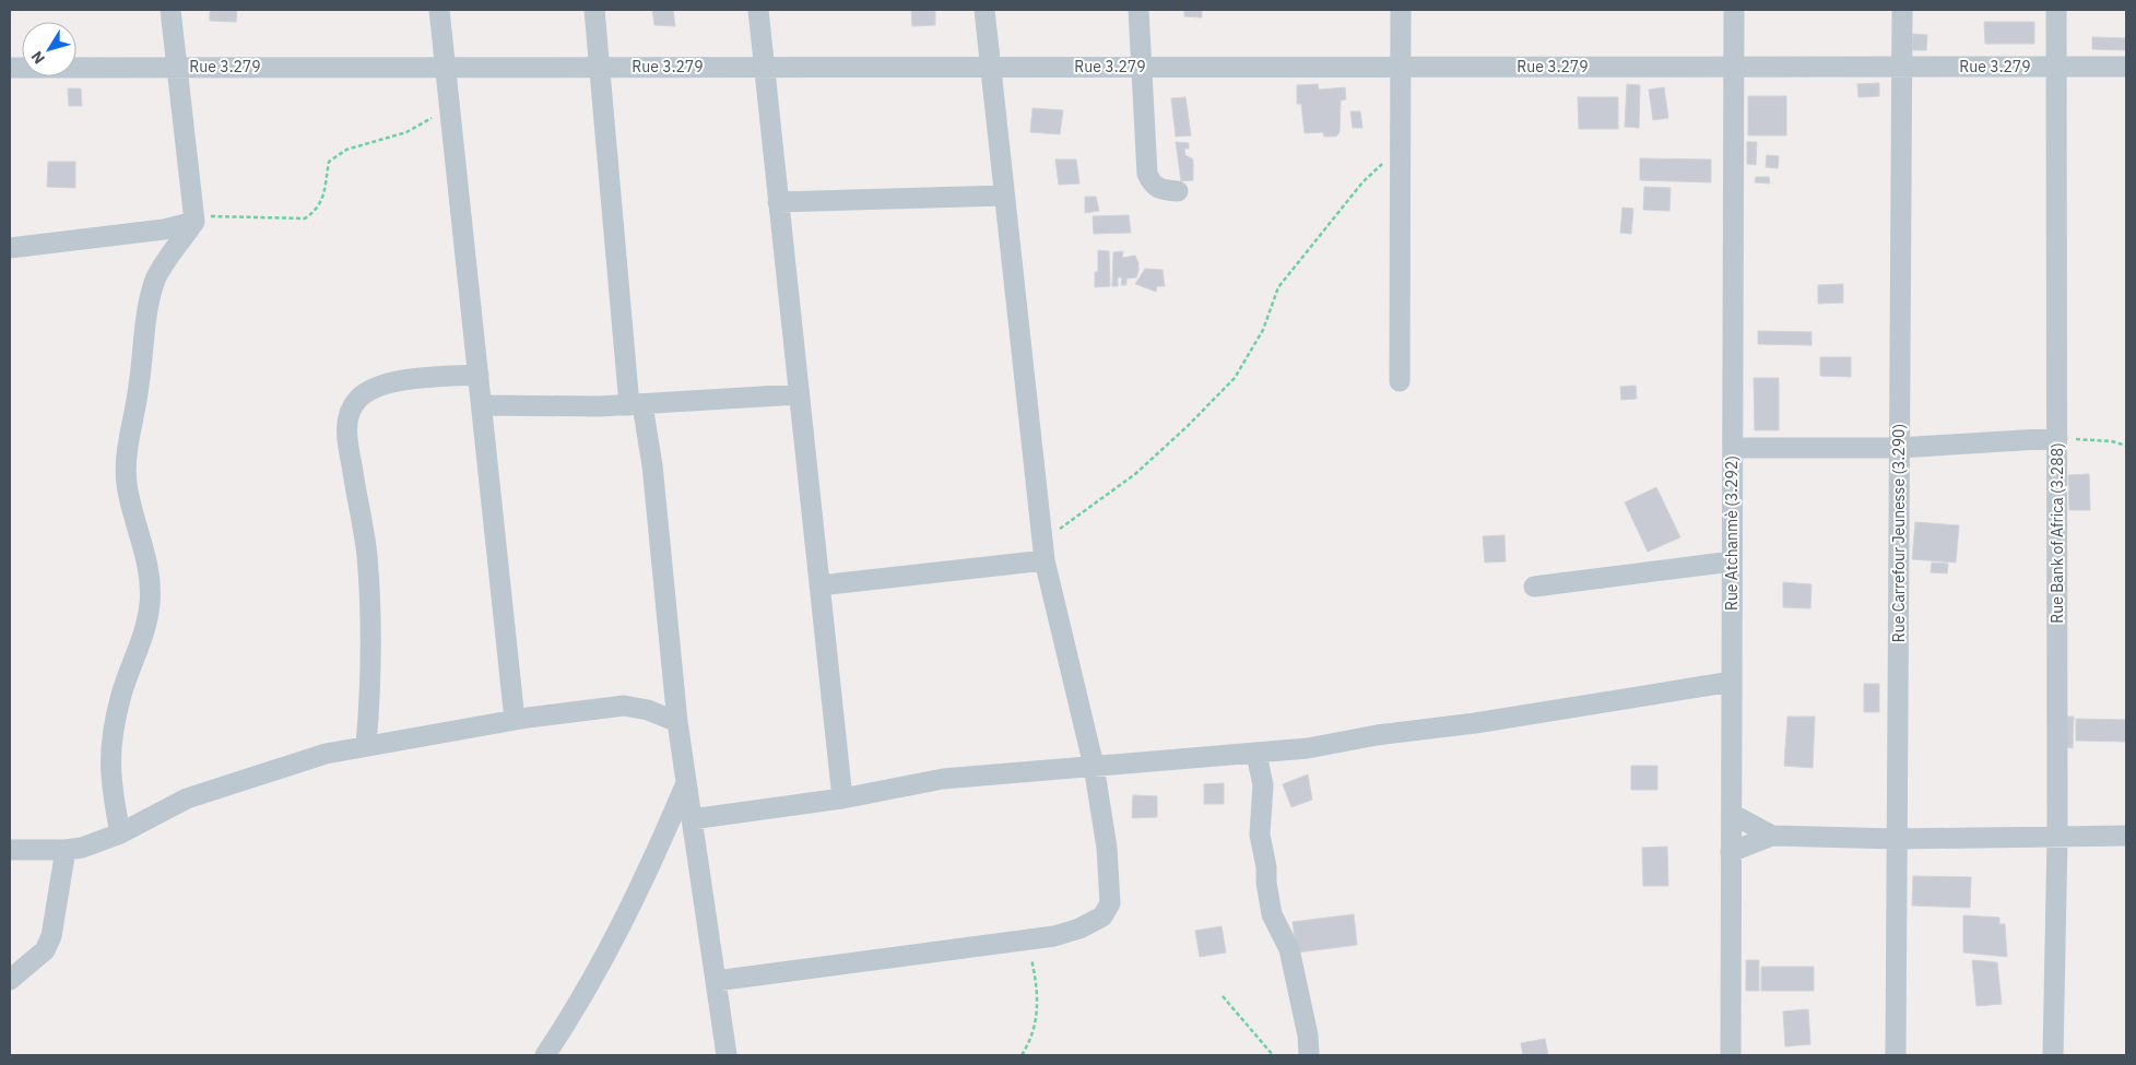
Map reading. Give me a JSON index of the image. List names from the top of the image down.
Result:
{
  "streets": {
    "street": [
      "Rue 3.279",
      "Rue Atchanmè (3.292)",
      "Rue Carrefour Jeunesse (3.290)",
      "Rue Bank of Africa (3.288)"
    ]
  },
  "crossings": [
    ["Rue 3.279", "Rue Atchanmè (3.292)"],
    ["Rue 3.279", "Rue Carrefour Jeunesse (3.290)"],
    ["Rue 3.279", "Rue Bank of Africa (3.288)"]
  ],
  "north": "bottom left"
}
